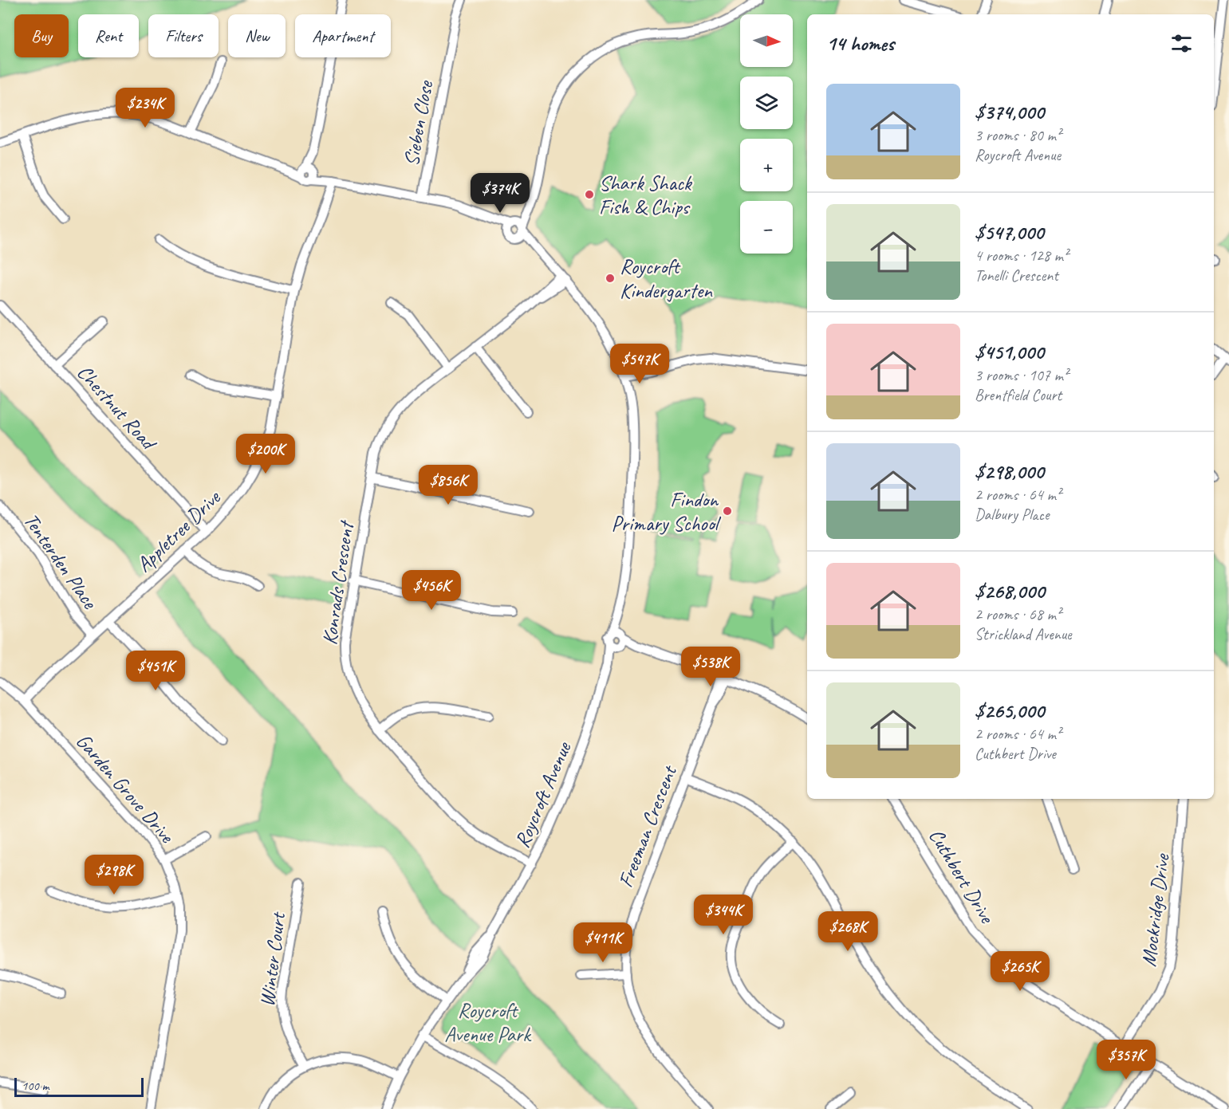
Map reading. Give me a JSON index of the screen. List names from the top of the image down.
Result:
{
  "streets": {
    "street": [
      "Sieben Close",
      "Chestnut Road",
      "Appletree Drive",
      "Tenterden Place",
      "Konrads Crescent",
      "Garden Grove Drive",
      "Roycroft Avenue",
      "Freeman Crescent",
      "Cuthbert Drive",
      "Mockridge Drive",
      "Winter Court"
    ]
  },
  "crossings": [
    ["Chestnut Road", "Appletree Drive"],
    ["Appletree Drive", "Tenterden Place"],
    ["Appletree Drive", "Garden Grove Drive"],
    ["Konrads Crescent", "Roycroft Avenue"],
    ["Cuthbert Drive", "Mockridge Drive"]
  ],
  "parks": ["Roycroft Avenue Park"],
  "places": ["Shark Shack Fish & Chips", "Roycroft Kindergarten", "Findon Primary School"],
  "scale_bar": "100 m",
  "north": "right",
  "page": {
    "map_buttons": ["+", "−"],
    "chip": [
      "Buy",
      "Rent",
      "Filters",
      "New",
      "Apartment"
    ],
    "heading": "14 homes",
    "list": [
      {
        "name": "$374,000",
        "note": "3 rooms · 80 m² · Roycroft Avenue"
      },
      {
        "name": "$547,000",
        "note": "4 rooms · 128 m² · Tonelli Crescent"
      },
      {
        "name": "$451,000",
        "note": "3 rooms · 107 m² · Brentfield Court"
      },
      {
        "name": "$298,000",
        "note": "2 rooms · 64 m² · Dalbury Place"
      },
      {
        "name": "$268,000",
        "note": "2 rooms · 68 m² · Strickland Avenue"
      },
      {
        "name": "$265,000",
        "note": "2 rooms · 64 m² · Cuthbert Drive"
      }
    ],
    "price": [
      "$234K",
      "$374K",
      "$547K",
      "$200K",
      "$856K",
      "$456K",
      "$538K",
      "$451K",
      "$298K",
      "$344K",
      "$268K",
      "$411K",
      "$265K",
      "$357K"
    ],
    "scale": "100 m"
  }
}
